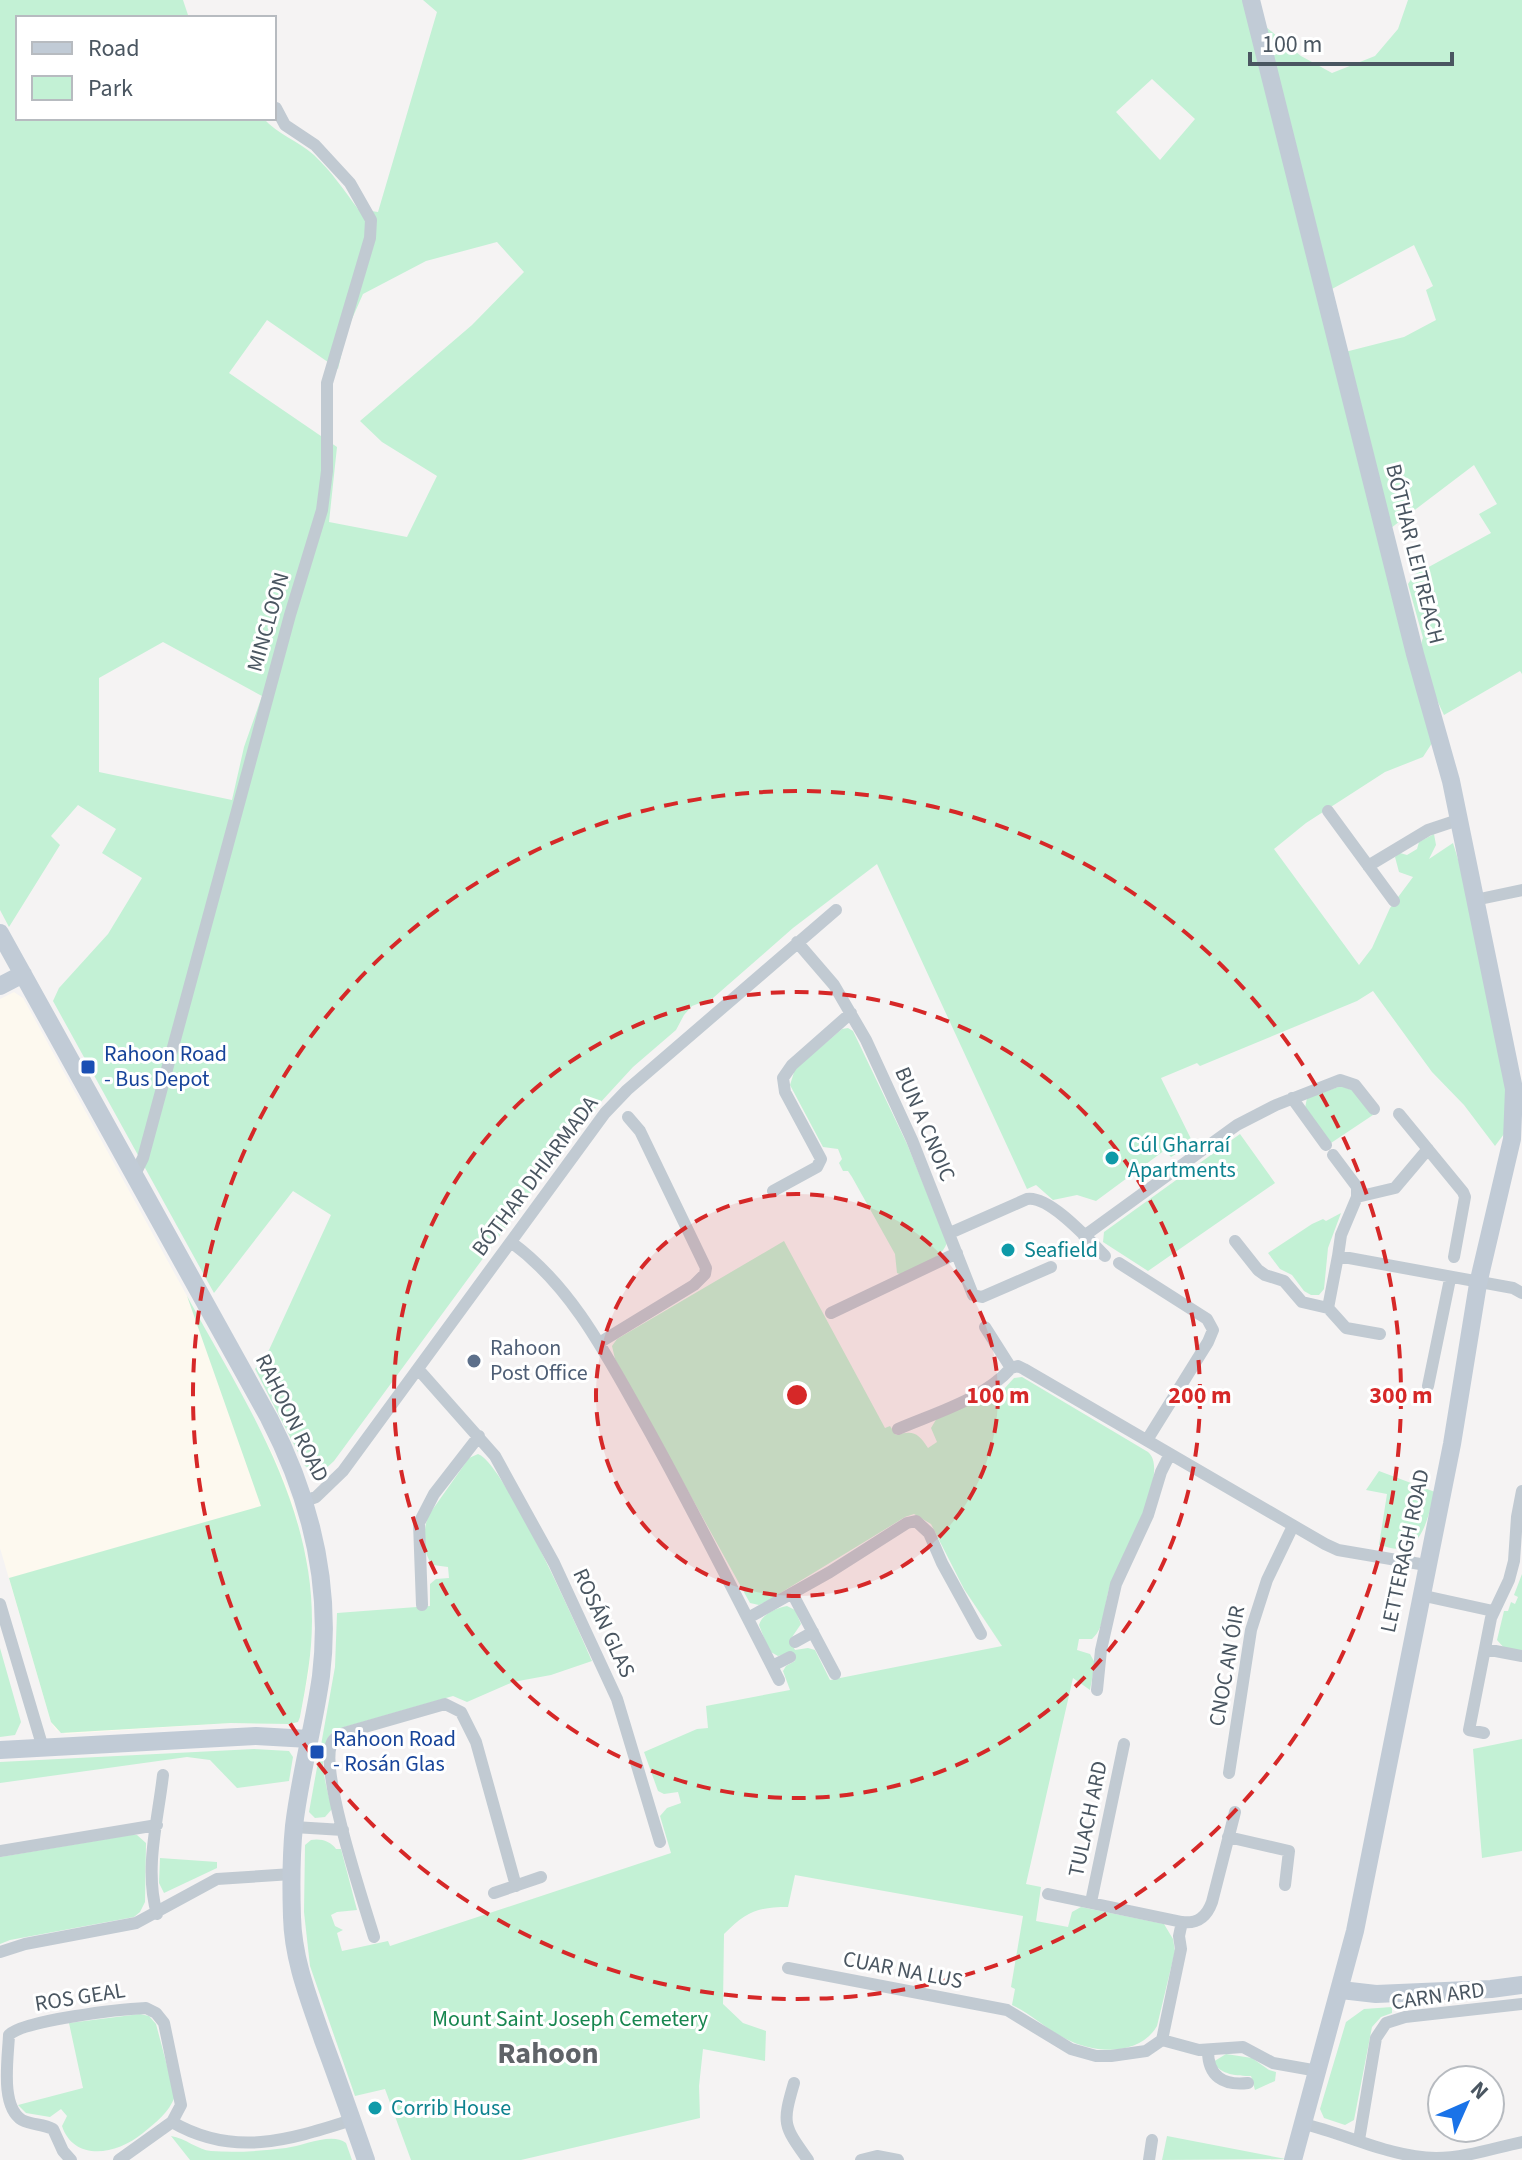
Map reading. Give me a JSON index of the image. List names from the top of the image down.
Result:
{
  "streets": {
    "street": [
      "BÓTHAR LEITREACH",
      "MINCLOON",
      "BUN A CNOIC",
      "BÓTHAR DHIARMADA",
      "RAHOON ROAD",
      "LETTERAGH ROAD",
      "ROSÁN GLAS",
      "CNOC AN ÓIR",
      "TULACH ARD",
      "CUAR NA LUS",
      "CARN ARD",
      "ROS GEAL"
    ]
  },
  "crossings": [
    ["BÓTHAR LEITREACH", "LETTERAGH ROAD"],
    ["MINCLOON", "RAHOON ROAD"],
    ["BUN A CNOIC", "BÓTHAR DHIARMADA"],
    ["BÓTHAR DHIARMADA", "RAHOON ROAD"],
    ["BÓTHAR DHIARMADA", "ROSÁN GLAS"]
  ],
  "districts": ["Rahoon"],
  "parks": ["Mount Saint Joseph Cemetery"],
  "places": {
    "transit": ["Rahoon Road - Bus Depot", "Rahoon Road - Rosán Glas"],
    "other": [
      "Cúl Gharraí Apartments",
      "Seafield",
      "Rahoon Post Office",
      "Corrib House"
    ]
  },
  "legend": ["Road", "Park"],
  "scale_bar": "100 m",
  "north": "top right",
  "rings": ["100 m", "200 m", "300 m"]
}
